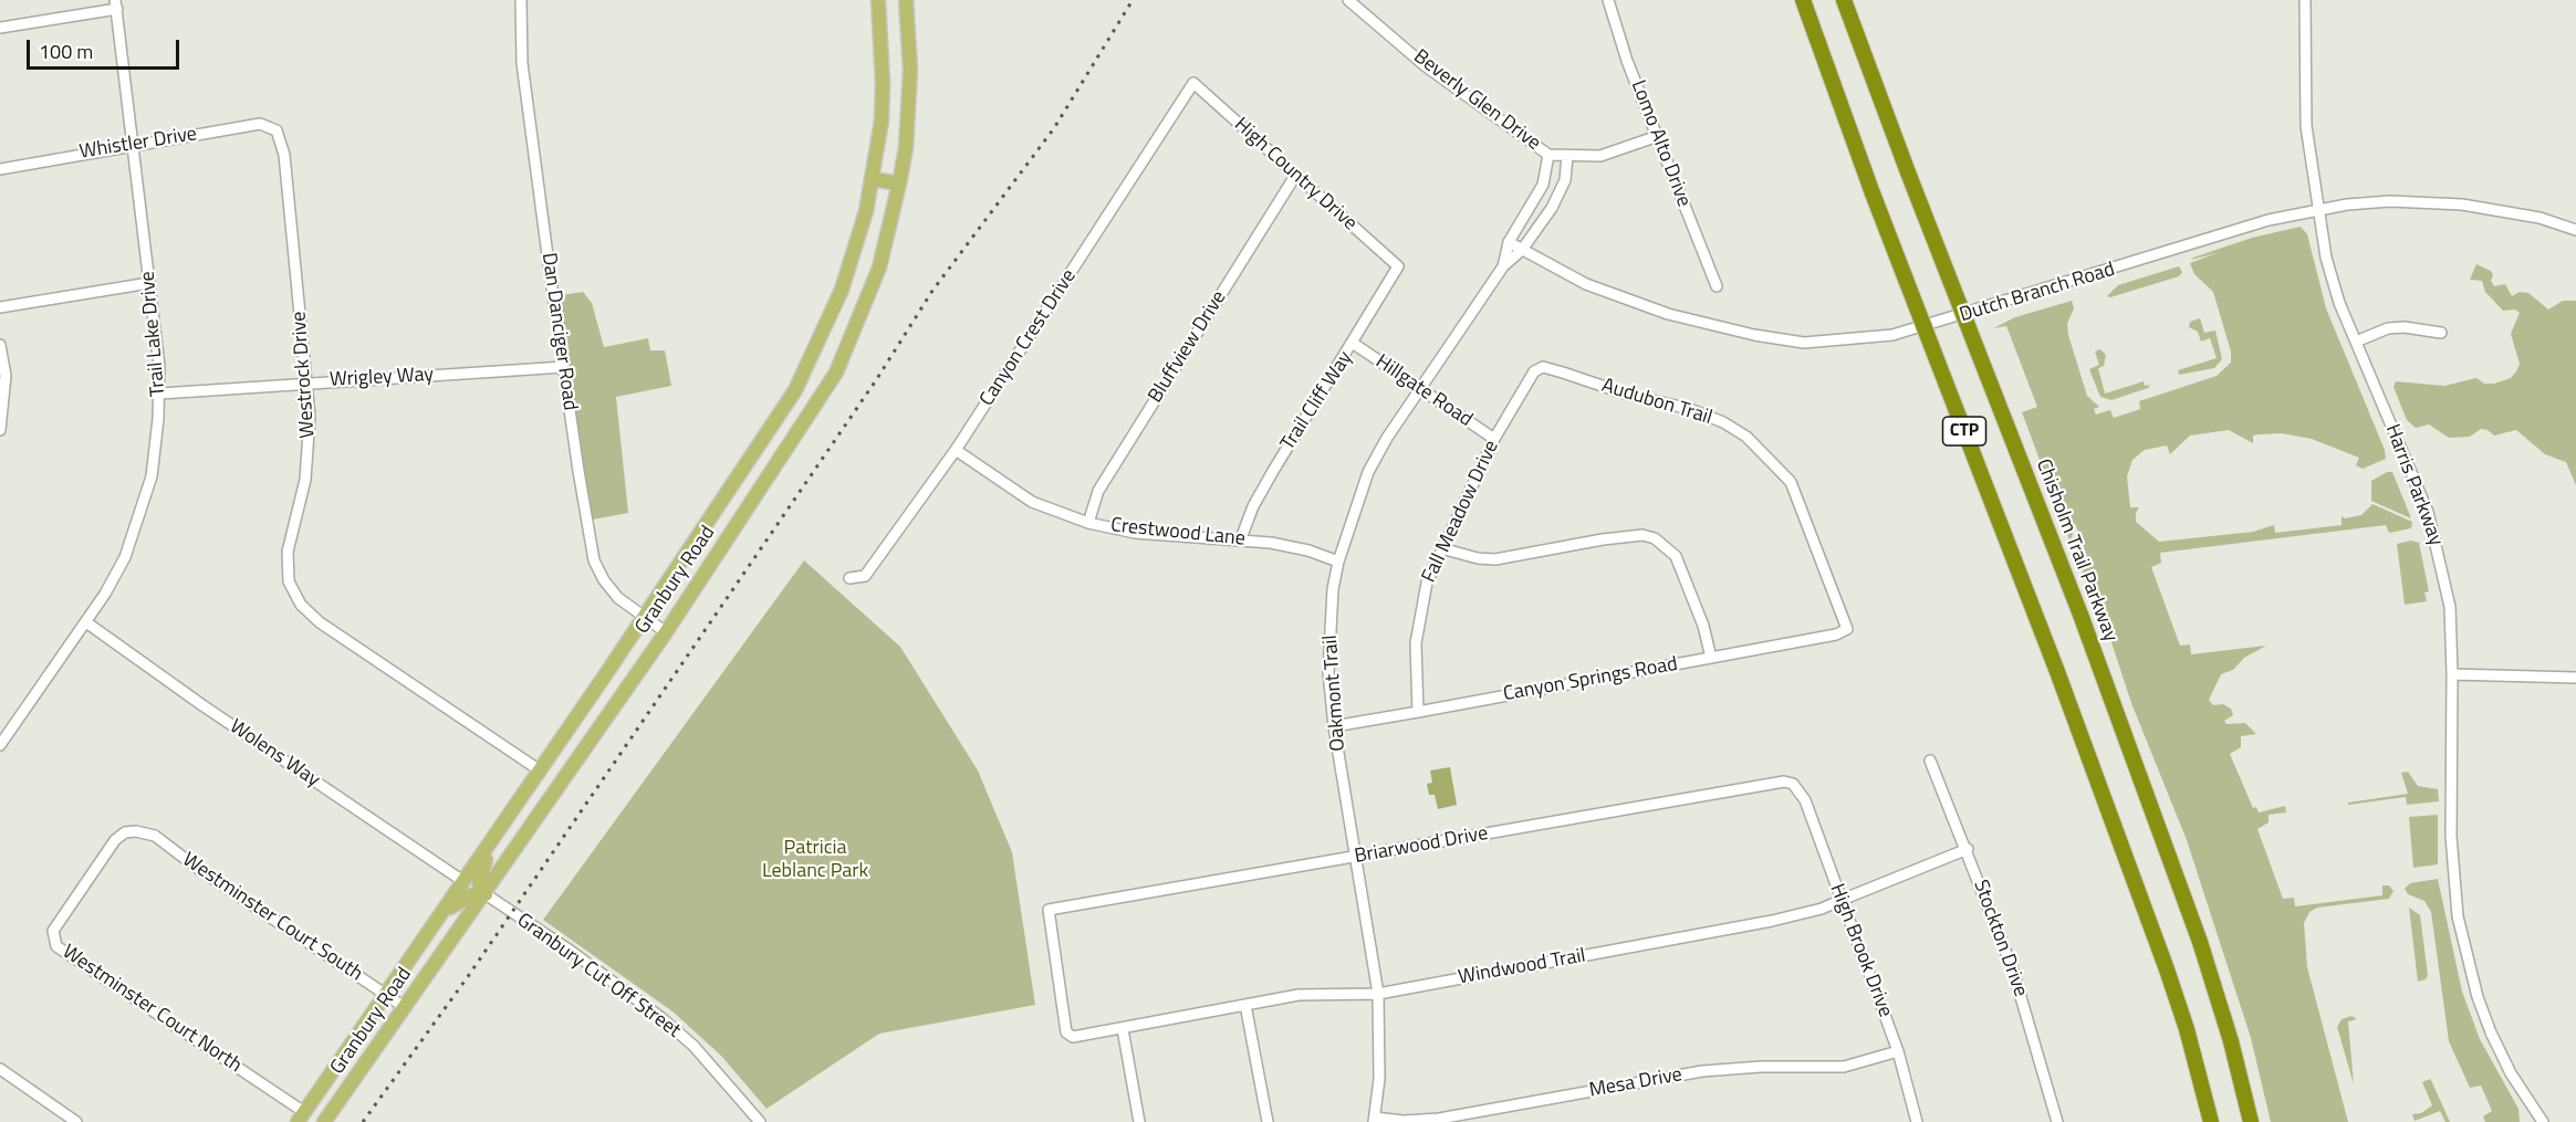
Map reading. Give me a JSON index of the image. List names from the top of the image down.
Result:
{
  "streets": {
    "highway": ["CTP", "Chisholm Trail Parkway"],
    "main road": ["Granbury Road"],
    "street": [
      "Beverly Glen Drive",
      "Whistler Drive",
      "Lomo Alto Drive",
      "High Country Drive",
      "Dutch Branch Road",
      "Dan Danciger Road",
      "Trail Lake Drive",
      "Canyon Crest Drive",
      "Bluffview Drive",
      "Westrock Drive",
      "Wrigley Way",
      "Hillgate Road",
      "Trail Cliff Way",
      "Audubon Trail",
      "Harris Parkway",
      "Fall Meadow Drive",
      "Crestwood Lane",
      "Canyon Springs Road",
      "Oakmont Trail",
      "Wolens Way",
      "Briarwood Drive",
      "Westminster Court South",
      "Stockton Drive",
      "High Brook Drive",
      "Windwood Trail",
      "Granbury Cut Off Street",
      "Westminster Court North",
      "Mesa Drive"
    ]
  },
  "crossings": [
    ["Beverly Glen Drive", "Lomo Alto Drive"],
    ["Beverly Glen Drive", "Oakmont Trail"],
    ["Whistler Drive", "Trail Lake Drive"],
    ["Whistler Drive", "Westrock Drive"],
    ["High Country Drive", "Canyon Crest Drive"],
    ["High Country Drive", "Bluffview Drive"],
    ["High Country Drive", "Trail Cliff Way"],
    ["Dutch Branch Road", "Harris Parkway"],
    ["Dutch Branch Road", "Oakmont Trail"],
    ["Dan Danciger Road", "Wrigley Way"],
    ["Dan Danciger Road", "Granbury Road"],
    ["Trail Lake Drive", "Wrigley Way"],
    ["Trail Lake Drive", "Wolens Way"],
    ["Canyon Crest Drive", "Crestwood Lane"],
    ["Bluffview Drive", "Crestwood Lane"],
    ["Westrock Drive", "Wrigley Way"],
    ["Westrock Drive", "Granbury Road"],
    ["Hillgate Road", "Trail Cliff Way"],
    ["Hillgate Road", "Fall Meadow Drive"],
    ["Hillgate Road", "Oakmont Trail"],
    ["Trail Cliff Way", "Crestwood Lane"],
    ["Audubon Trail", "Fall Meadow Drive"],
    ["Audubon Trail", "Canyon Springs Road"],
    ["Fall Meadow Drive", "Canyon Springs Road"],
    ["Crestwood Lane", "Oakmont Trail"],
    ["Granbury Road", "Wolens Way"],
    ["Granbury Road", "Westminster Court South"],
    ["Granbury Road", "Granbury Cut Off Street"],
    ["Granbury Road", "Westminster Court North"],
    ["Canyon Springs Road", "Oakmont Trail"],
    ["Oakmont Trail", "Briarwood Drive"],
    ["Oakmont Trail", "Windwood Trail"],
    ["Oakmont Trail", "Mesa Drive"],
    ["Briarwood Drive", "High Brook Drive"],
    ["Briarwood Drive", "Windwood Trail"],
    ["Westminster Court South", "Westminster Court North"],
    ["Stockton Drive", "Windwood Trail"],
    ["High Brook Drive", "Windwood Trail"],
    ["High Brook Drive", "Mesa Drive"]
  ],
  "parks": ["Patricia Leblanc Park"],
  "scale_bar": "100 m"
}
